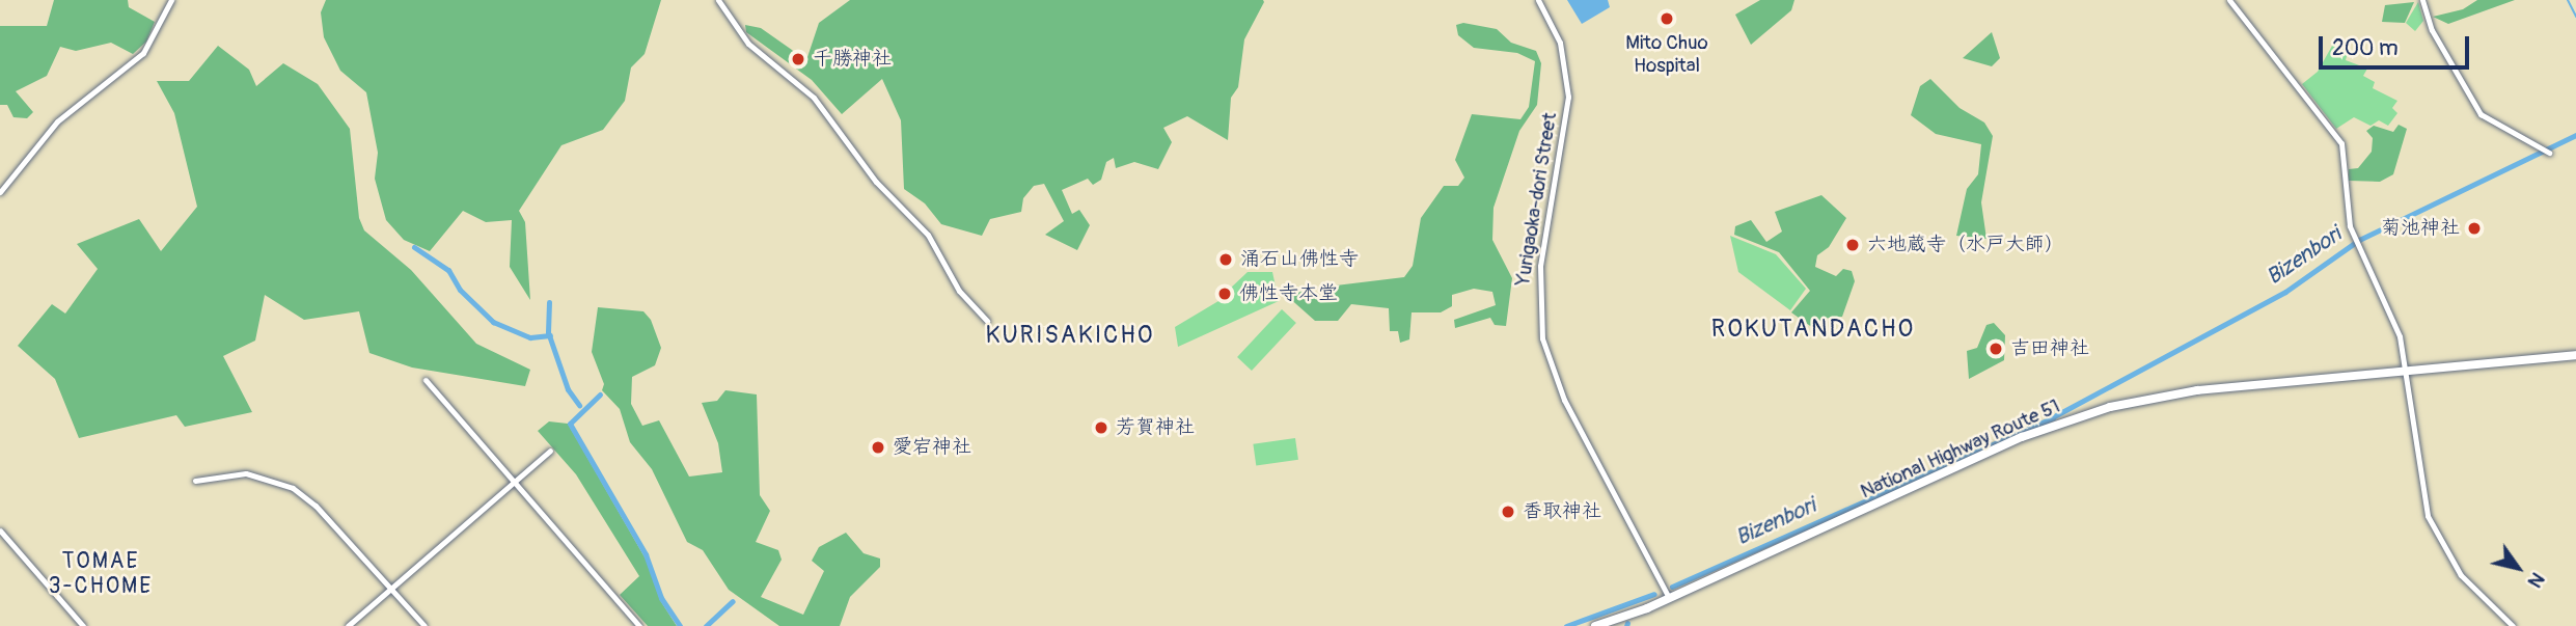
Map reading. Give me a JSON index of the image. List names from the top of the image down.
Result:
{
  "streets": {
    "highway": ["National Highway Route 51"],
    "street": ["Yurigaoka-dori Street"]
  },
  "crossings": [
    ["Yurigaoka-dori Street", "National Highway Route 51"]
  ],
  "districts": ["ROKUTANDACHO", "KURISAKICHO", "TOMAE 3-CHOME"],
  "water": ["Bizenbori"],
  "places": [
    "Mito Chuo Hospital",
    "千勝神社",
    "菊池神社",
    "六地蔵寺（水戸大師）",
    "涌石山佛性寺",
    "佛性寺本堂",
    "吉田神社",
    "芳賀神社",
    "愛宕神社",
    "香取神社"
  ],
  "scale_bar": "200 m",
  "north": "bottom right"
}
